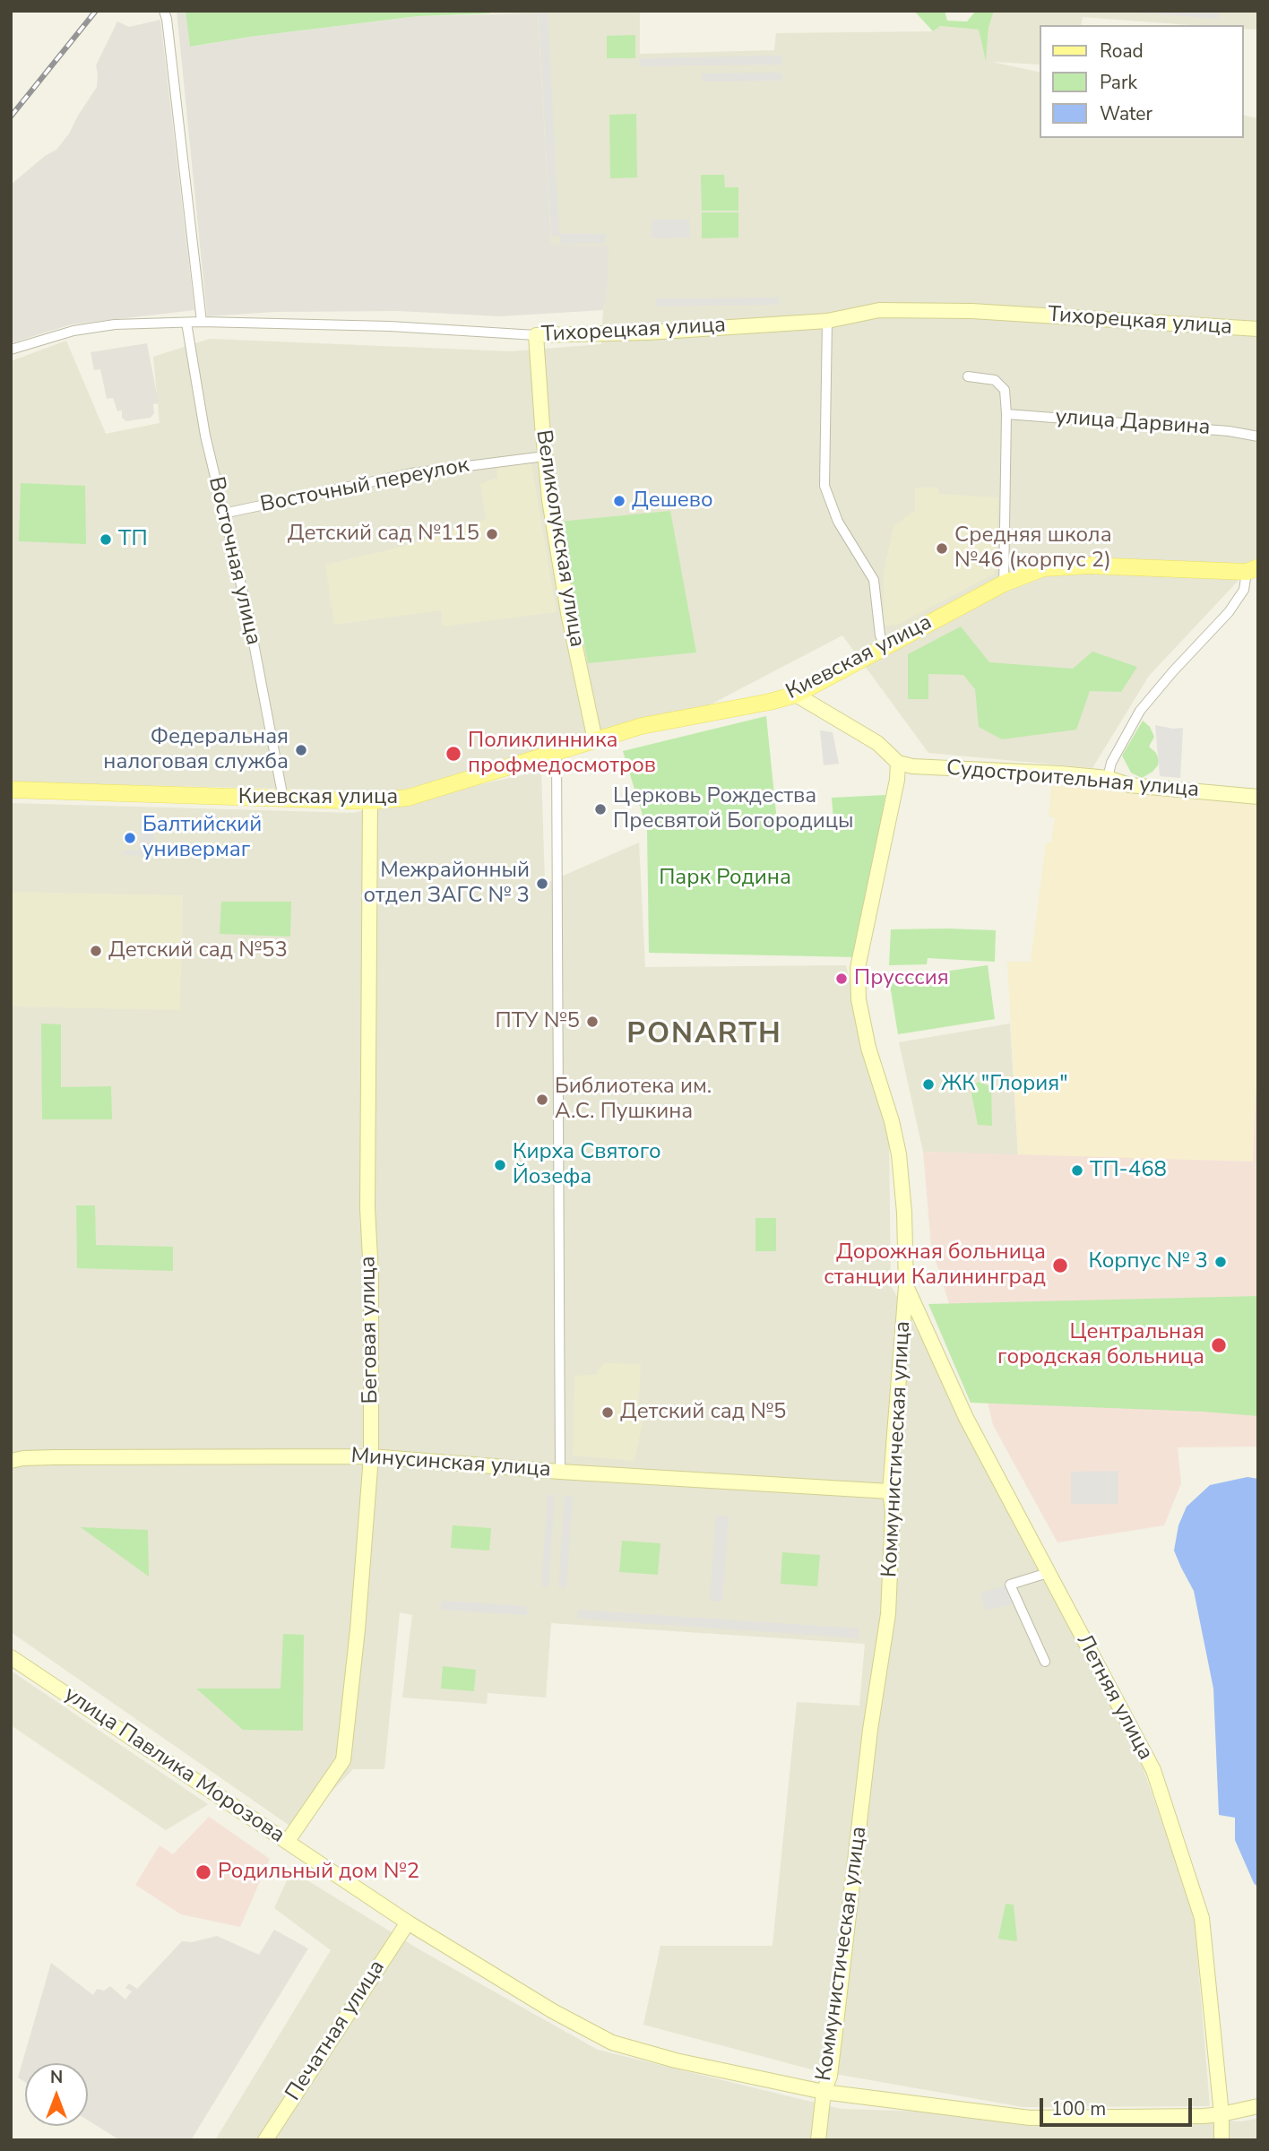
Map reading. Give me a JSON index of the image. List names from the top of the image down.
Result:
{
  "streets": {
    "main road": ["Киевская улица"],
    "street": [
      "Тихорецкая улица",
      "улица Дарвина",
      "Восточный переулок",
      "Великолукская улица",
      "Восточная улица",
      "Судостроительная улица",
      "Беговая улица",
      "Коммунистическая улица",
      "Минусинская улица",
      "Летняя улица",
      "улица Павлика Морозова",
      "Печатная улица"
    ]
  },
  "crossings": [
    ["Тихорецкая улица", "Великолукская улица"],
    ["Тихорецкая улица", "Восточная улица"],
    ["Восточный переулок", "Великолукская улица"],
    ["Восточный переулок", "Восточная улица"],
    ["Великолукская улица", "Киевская улица"],
    ["Восточная улица", "Киевская улица"],
    ["Киевская улица", "Беговая улица"],
    ["Судостроительная улица", "Коммунистическая улица"],
    ["Беговая улица", "Минусинская улица"],
    ["Беговая улица", "улица Павлика Морозова"],
    ["Коммунистическая улица", "Минусинская улица"],
    ["Коммунистическая улица", "Летняя улица"],
    ["Коммунистическая улица", "улица Павлика Морозова"],
    ["Летняя улица", "улица Павлика Морозова"],
    ["улица Павлика Морозова", "Печатная улица"]
  ],
  "districts": ["PONARTH"],
  "parks": ["Парк Родина"],
  "places": [
    "Дешево",
    "Детский сад №115",
    "ТП",
    "Средняя школа №46 (корпус 2)",
    "Федеральная налоговая служба",
    "Поликлинника профмедосмотров",
    "Церковь Рождества Пресвятой Богородицы",
    "Балтийский универмаг",
    "Межрайонный отдел ЗАГС № 3",
    "Детский сад №53",
    "Прусссия",
    "ПТУ №5",
    "ЖК \"Глория\"",
    "Библиотека им. А.С. Пушкина",
    "Кирха Святого Йозефа",
    "ТП-468",
    "Корпус № 3",
    "Дорожная больница станции Калининград",
    "Центральная городская больница",
    "Детский сад №5",
    "Родильный дом №2"
  ],
  "legend": ["Road", "Park", "Water"],
  "scale_bar": "100 m",
  "north": "top"
}
